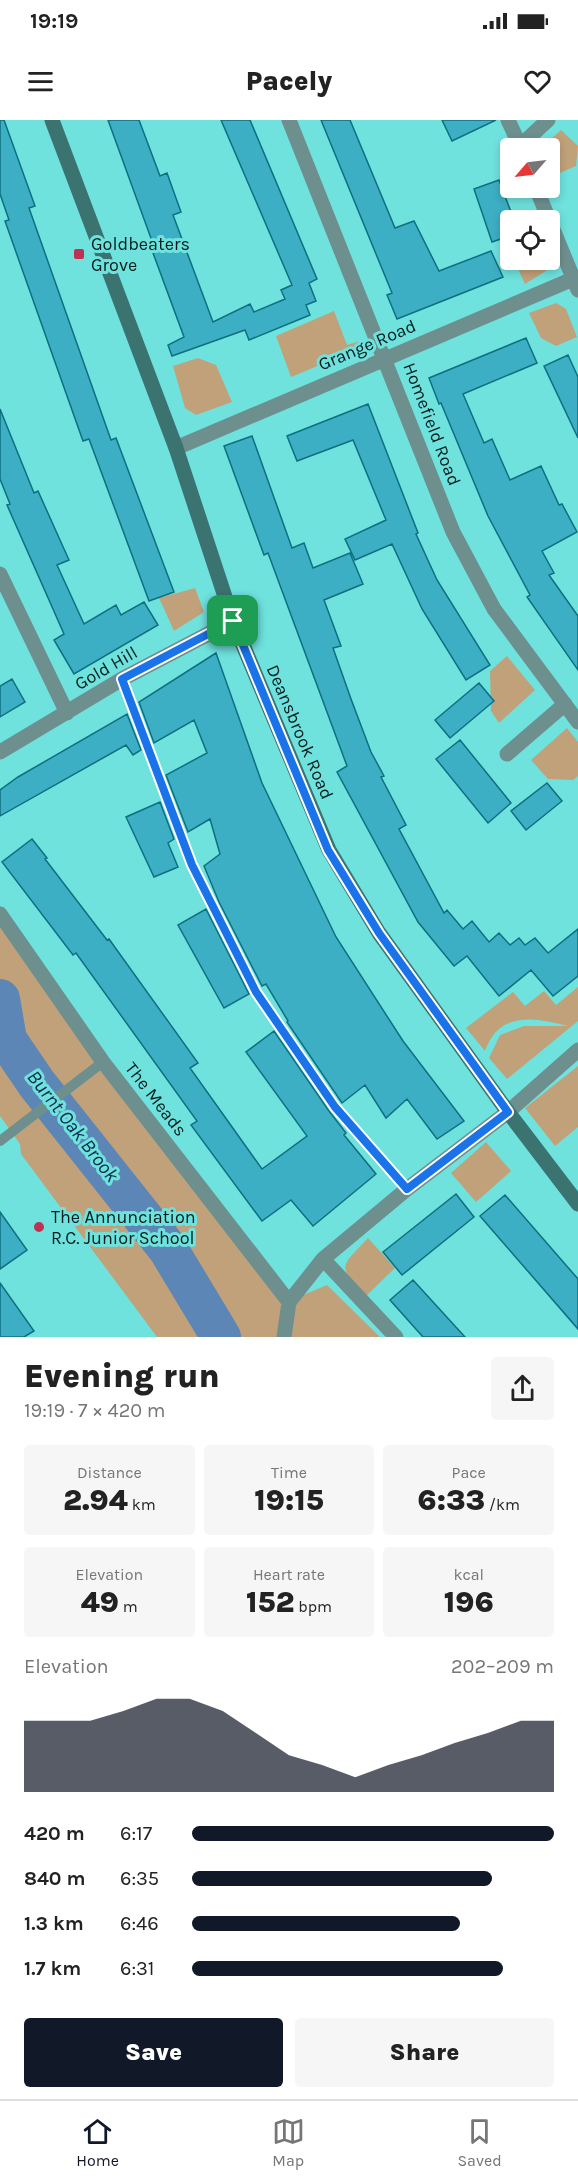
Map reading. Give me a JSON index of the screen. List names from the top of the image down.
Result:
{
  "streets": {
    "street": [
      "Grange Road",
      "Homefield Road",
      "Gold Hill",
      "Deansbrook Road",
      "The Meads"
    ]
  },
  "crossings": [
    ["Grange Road", "Homefield Road"],
    ["Grange Road", "Deansbrook Road"],
    ["Gold Hill", "Deansbrook Road"]
  ],
  "water": ["Burnt Oak Brook"],
  "places": {
    "transit": ["Goldbeaters Grove"],
    "other": ["The Annunciation R.C. Junior School"]
  },
  "north": "bottom left",
  "page": {
    "status": "19:19",
    "header": "Pacely",
    "heading": ["Evening run", "19:19 · 7 × 420 m"],
    "stats": [
      ["Distance", "2.94 km"],
      ["Time", "19:15"],
      ["Pace", "6:33 /km"],
      ["Elevation", "49 m"],
      ["Heart rate", "152 bpm"],
      ["kcal", "196"]
    ],
    "chart": ["Elevation", "202–209 m"],
    "list": [
      {
        "name": "420 m",
        "note": "6:17"
      },
      {
        "name": "840 m",
        "note": "6:35"
      },
      {
        "name": "1.3 km",
        "note": "6:46"
      },
      {
        "name": "1.7 km",
        "note": "6:31"
      }
    ],
    "buttons": ["Save", "Share"],
    "tabs": ["Home", "Map", "Saved"]
  }
}
